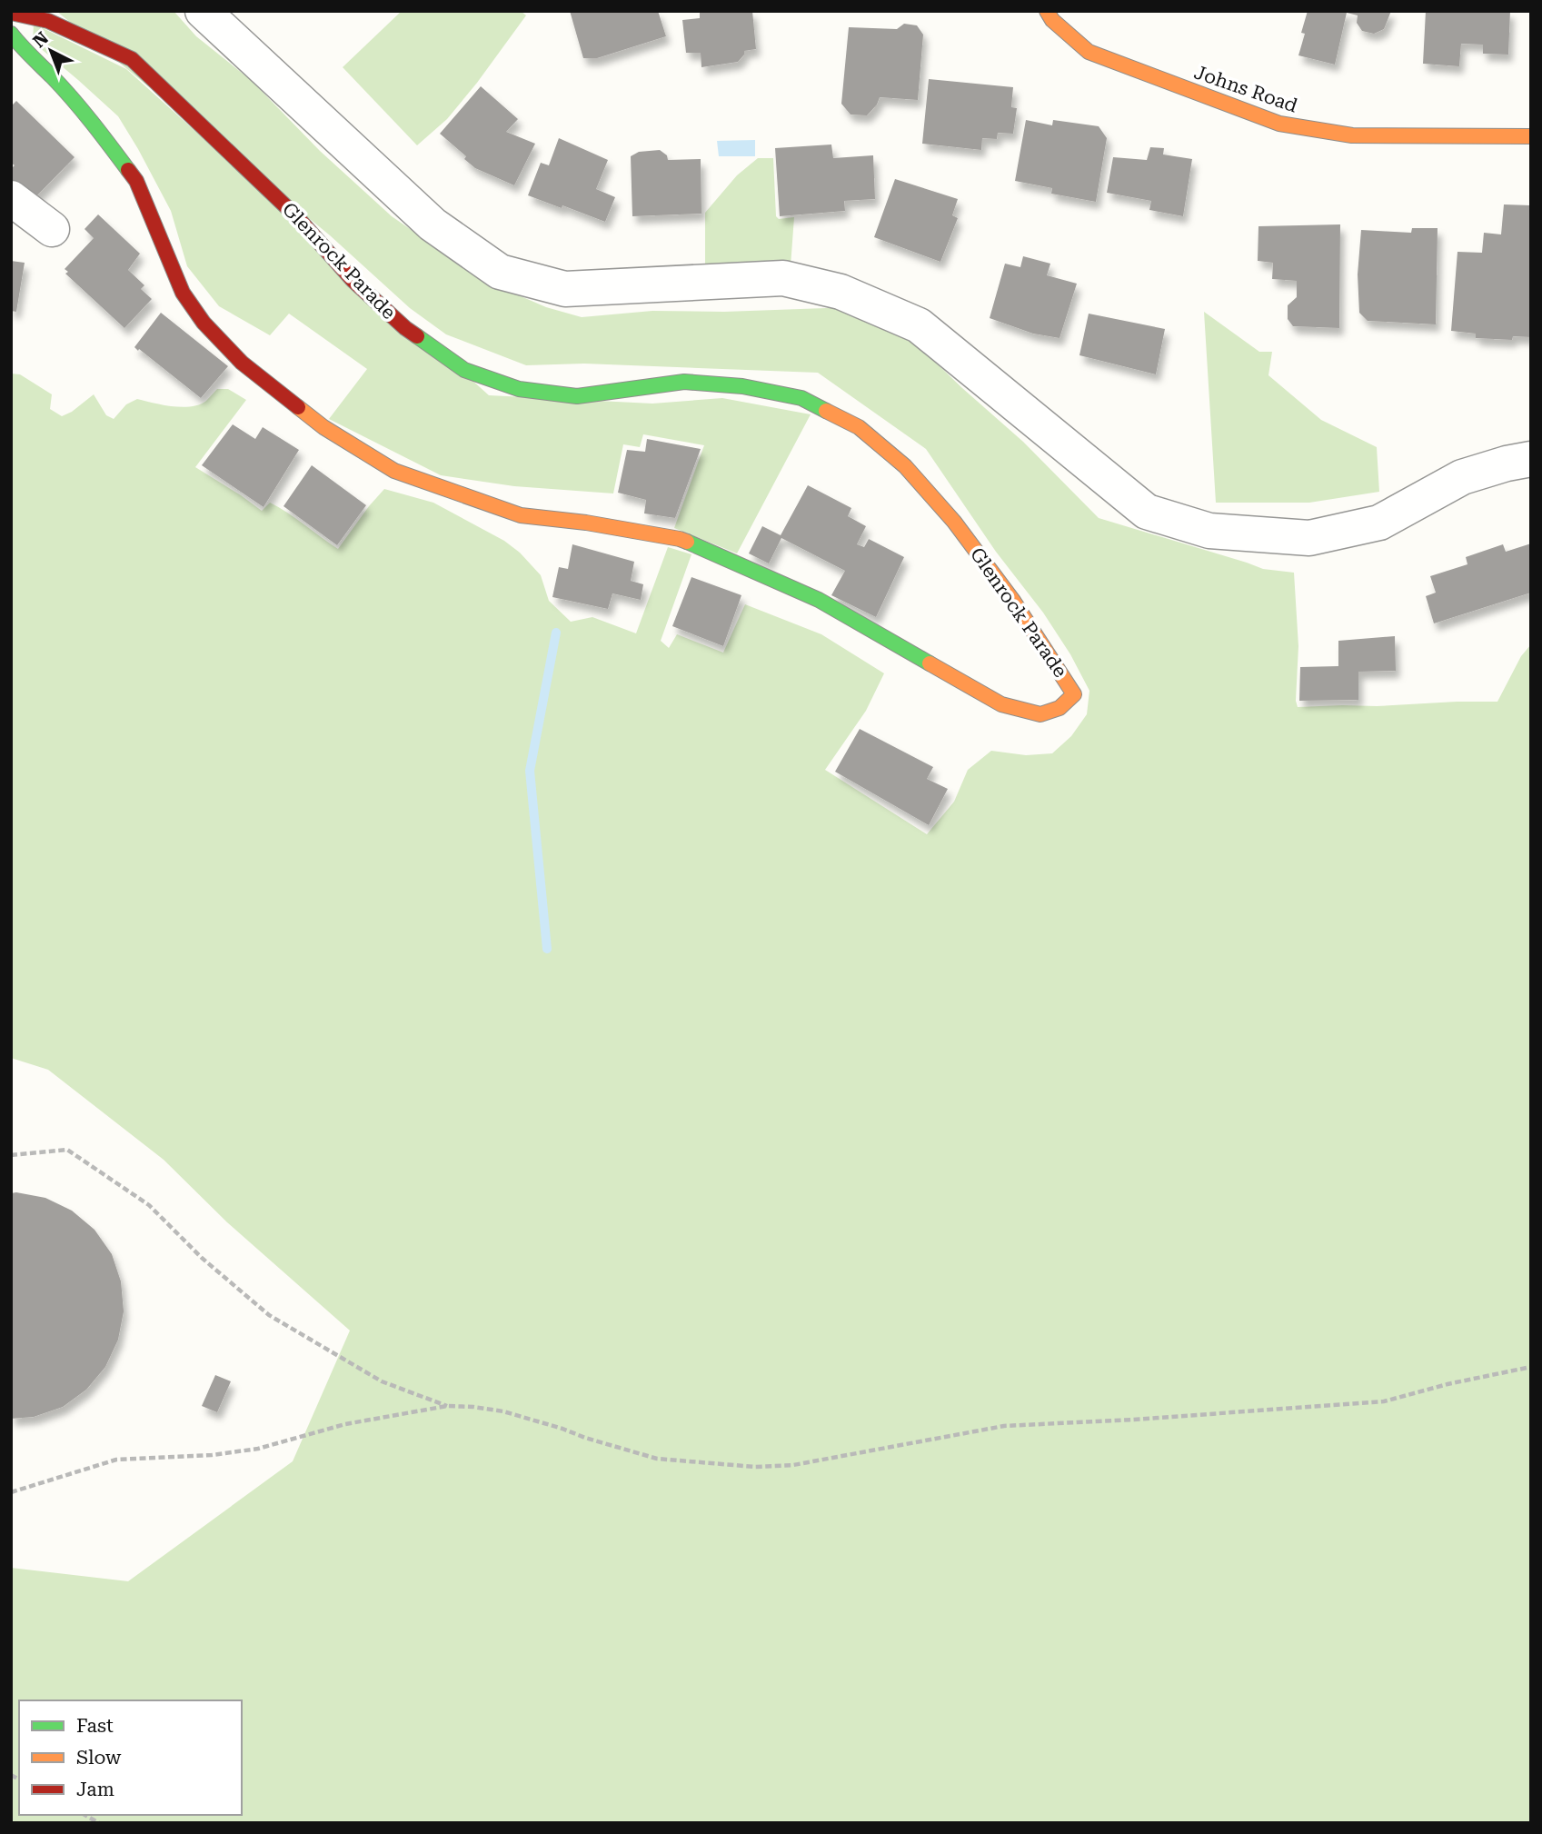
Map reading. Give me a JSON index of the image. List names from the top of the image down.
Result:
{
  "streets": {
    "street": ["Johns Road", "Glenrock Parade"]
  },
  "legend": ["Fast", "Slow", "Jam"],
  "north": "top left"
}
